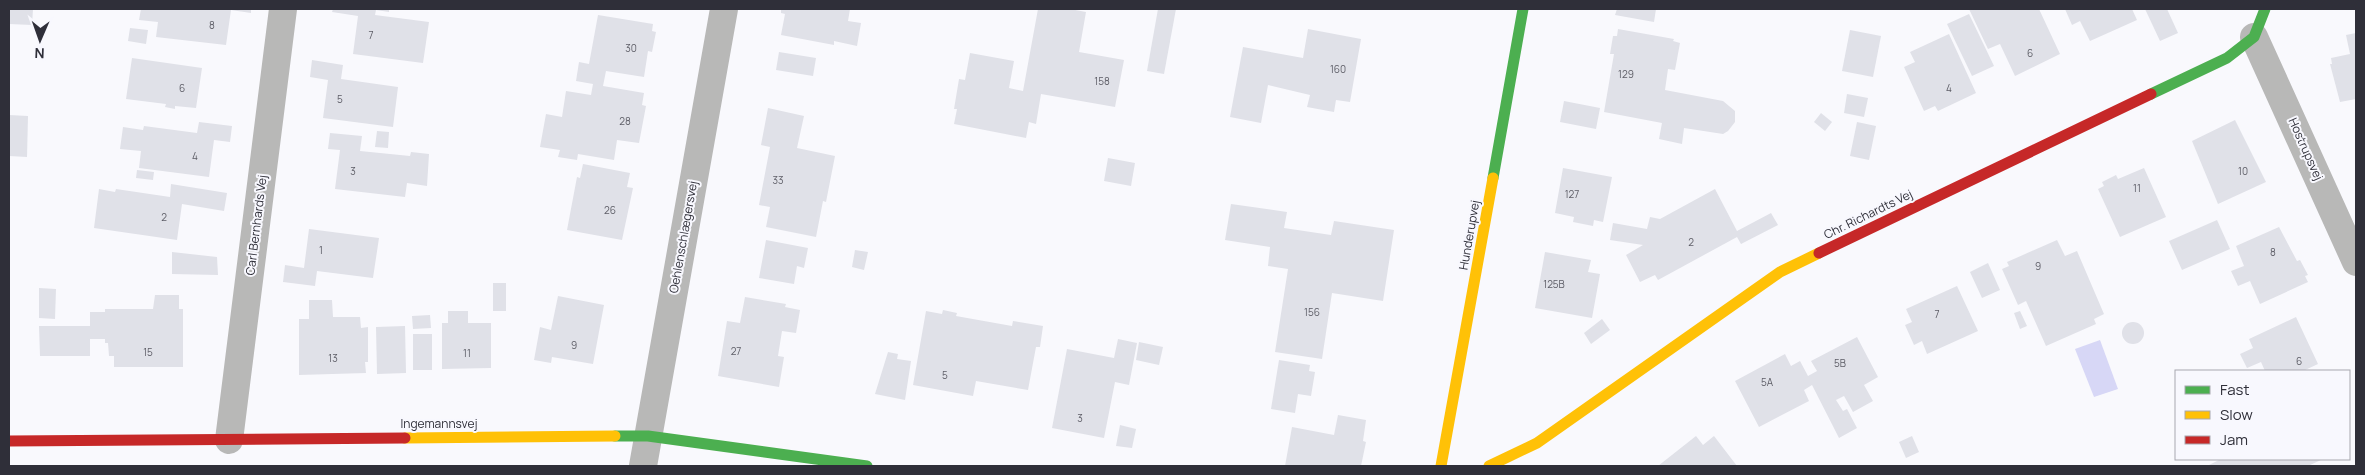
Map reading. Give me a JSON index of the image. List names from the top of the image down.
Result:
{
  "streets": {
    "street": [
      "Hostrupsvej",
      "Chr. Richardts Vej",
      "Carl Bernhards Vej",
      "Hunderupvej",
      "Oehlenschlægersvej",
      "Ingemannsvej"
    ]
  },
  "crossings": [
    ["Hostrupsvej", "Chr. Richardts Vej"],
    ["Carl Bernhards Vej", "Ingemannsvej"],
    ["Oehlenschlægersvej", "Ingemannsvej"]
  ],
  "house_numbers": [
    "8",
    "7",
    "30",
    "6",
    "160",
    "129",
    "158",
    "6",
    "4",
    "5",
    "28",
    "4",
    "3",
    "10",
    "33",
    "11",
    "127",
    "26",
    "2",
    "2",
    "1",
    "8",
    "9",
    "125B",
    "156",
    "7",
    "9",
    "27",
    "15",
    "11",
    "13",
    "6",
    "5B",
    "5",
    "5A",
    "3"
  ],
  "legend": ["Fast", "Slow", "Jam"],
  "north": "bottom"
}
